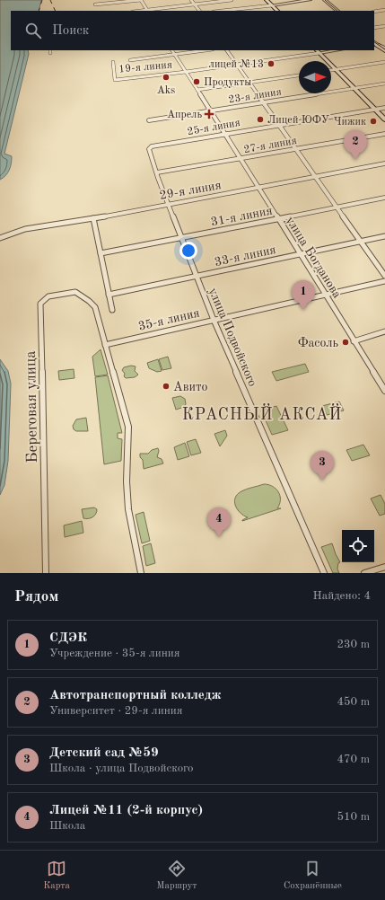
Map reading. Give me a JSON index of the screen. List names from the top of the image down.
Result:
{
  "streets": {
    "main road": ["19-я линия"],
    "street": [
      "23-я линия",
      "25-я линия",
      "27-я линия",
      "29-я линия",
      "31-я линия",
      "33-я линия",
      "улица Богданова",
      "35-я линия",
      "улица Подвойского",
      "Береговая улица"
    ]
  },
  "crossings": [
    ["19-я линия", "улица Богданова"],
    ["23-я линия", "улица Богданова"],
    ["25-я линия", "улица Богданова"],
    ["25-я линия", "улица Подвойского"],
    ["27-я линия", "улица Богданова"],
    ["27-я линия", "улица Подвойского"],
    ["29-я линия", "улица Богданова"],
    ["29-я линия", "улица Подвойского"],
    ["31-я линия", "улица Богданова"],
    ["31-я линия", "улица Подвойского"],
    ["33-я линия", "улица Богданова"],
    ["33-я линия", "улица Подвойского"],
    ["улица Богданова", "35-я линия"],
    ["35-я линия", "улица Подвойского"],
    ["35-я линия", "Береговая улица"]
  ],
  "districts": ["КРАСНЫЙ АКСАЙ"],
  "places": {
    "other": [
      "лицей №13",
      "Aks",
      "Продукты",
      "Лицей ЮФУ",
      "Чижик",
      "Фасоль",
      "Авито"
    ],
    "health": ["Апрель"]
  },
  "north": "right",
  "page": {
    "search": "Поиск",
    "pins": [
      "2",
      "1",
      "3",
      "4"
    ],
    "heading": ["Рядом", "Найдено: 4"],
    "list": [
      {
        "mark": "1",
        "name": "СДЭК",
        "note": "Учреждение · 35-я линия",
        "value": "230 m"
      },
      {
        "mark": "2",
        "name": "Автотранспортный колледж",
        "note": "Университет · 29-я линия",
        "value": "450 m"
      },
      {
        "mark": "3",
        "name": "Детский сад №59",
        "note": "Школа · улица Подвойского",
        "value": "470 m"
      },
      {
        "mark": "4",
        "name": "Лицей №11 (2-й корпус)",
        "note": "Школа",
        "value": "510 m"
      }
    ],
    "nav": ["Карта", "Маршрут", "Сохранённые"]
  }
}
